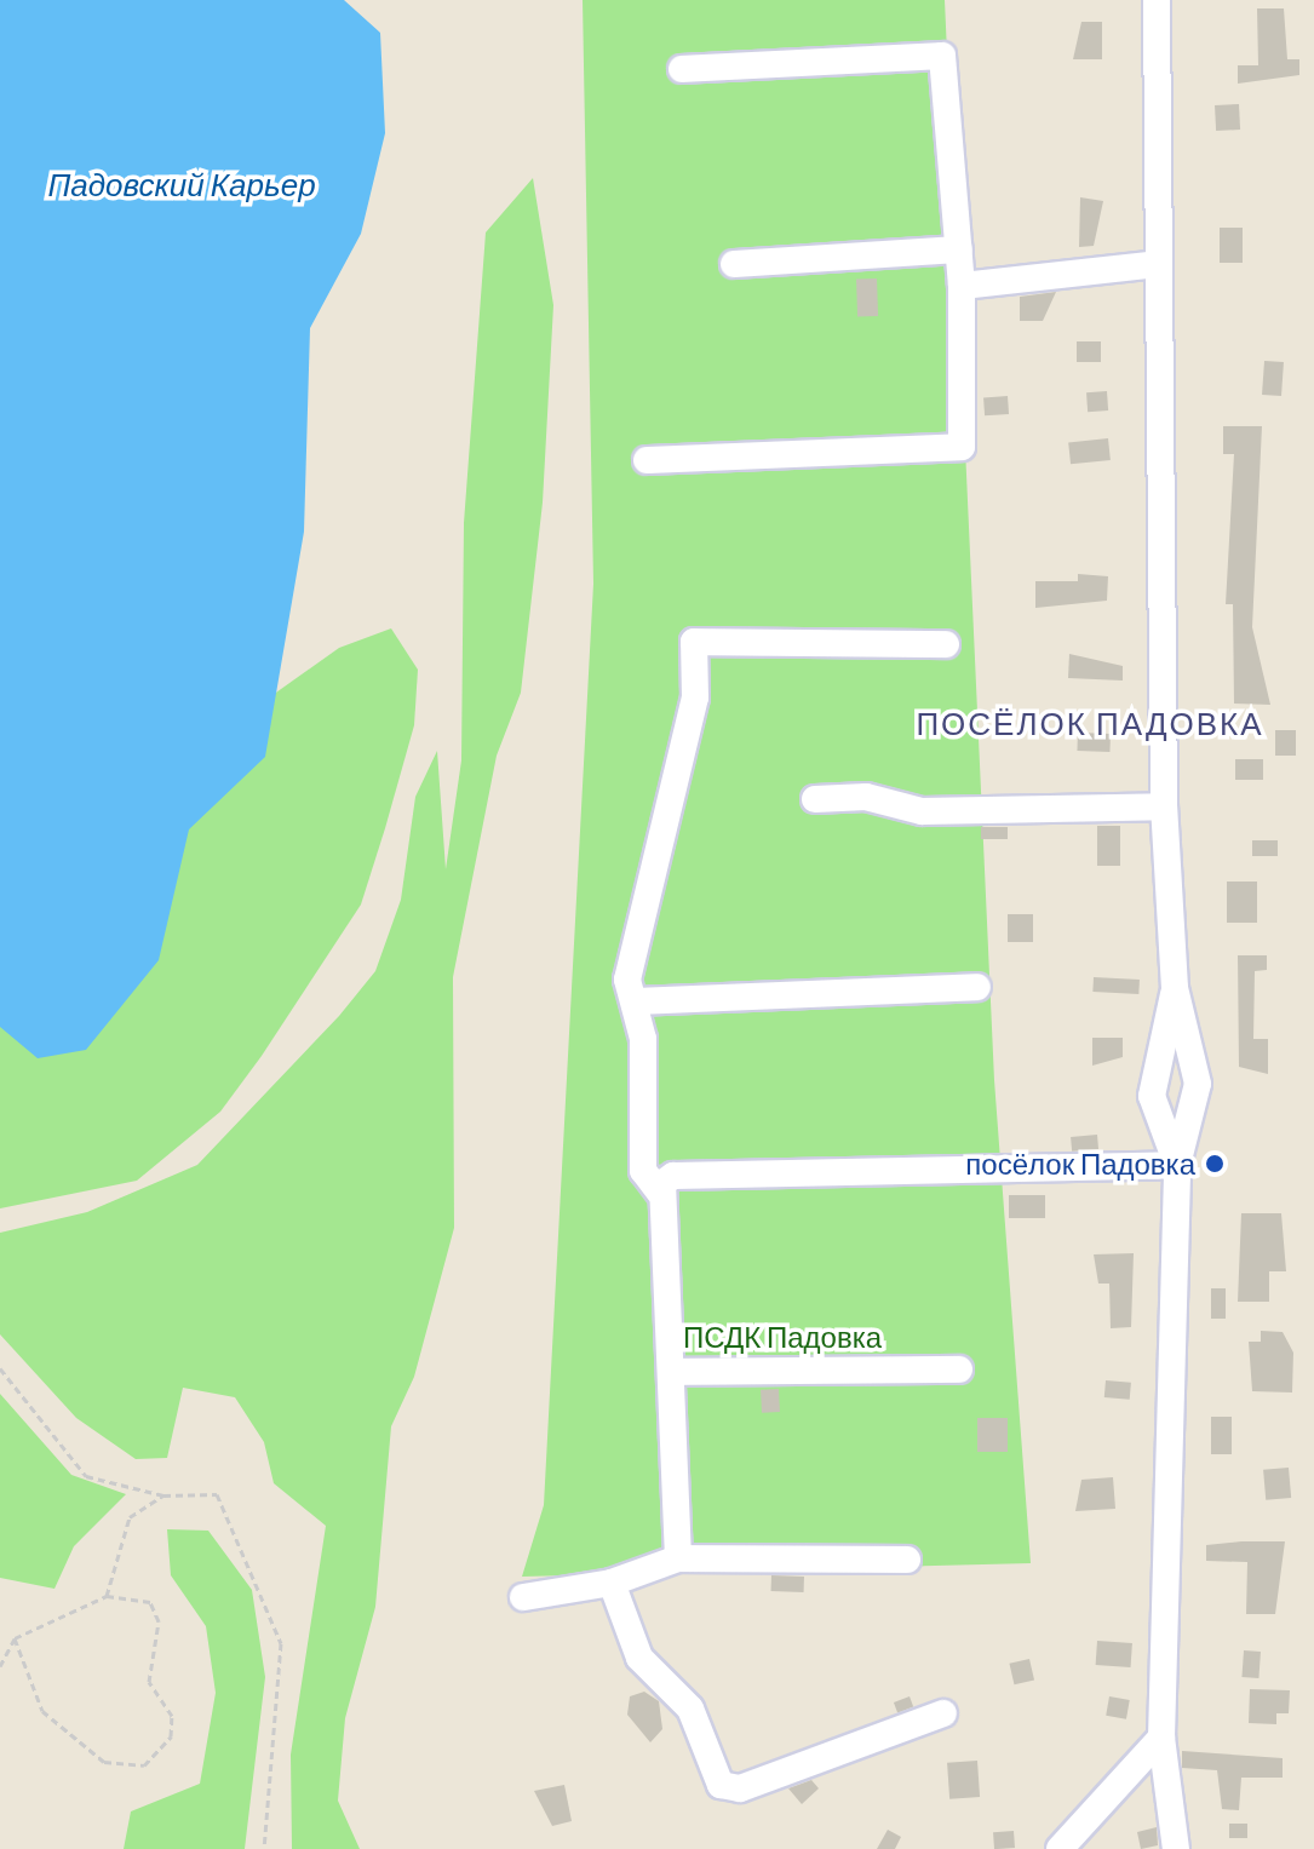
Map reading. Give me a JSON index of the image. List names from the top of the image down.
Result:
{
  "districts": ["ПОСЁЛОК ПАДОВКА"],
  "water": ["Падовский Карьер"],
  "parks": ["ПСДК Падовка"],
  "places": ["посёлок Падовка"]
}
